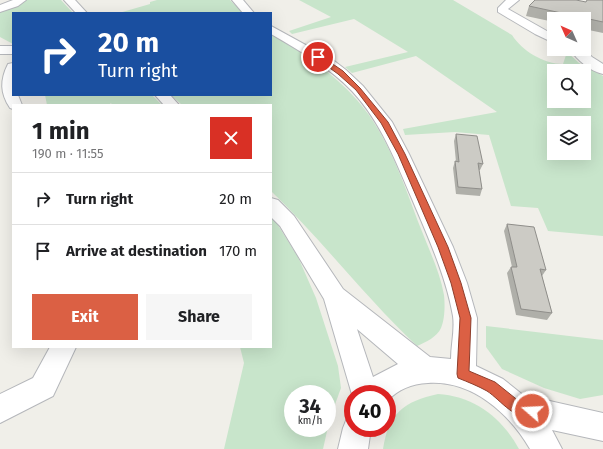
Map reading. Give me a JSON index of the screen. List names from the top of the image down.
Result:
{
  "north": "top left",
  "page": {
    "turn": ["20 m", "Turn right"],
    "heading": ["1 min", "190 m · 11:55"],
    "list": [
      {
        "name": "Turn right",
        "value": "20 m"
      },
      {
        "name": "Arrive at destination",
        "value": "170 m"
      }
    ],
    "buttons": ["Exit", "Share"],
    "speed": "34 km/h",
    "limit": "40"
  }
}
